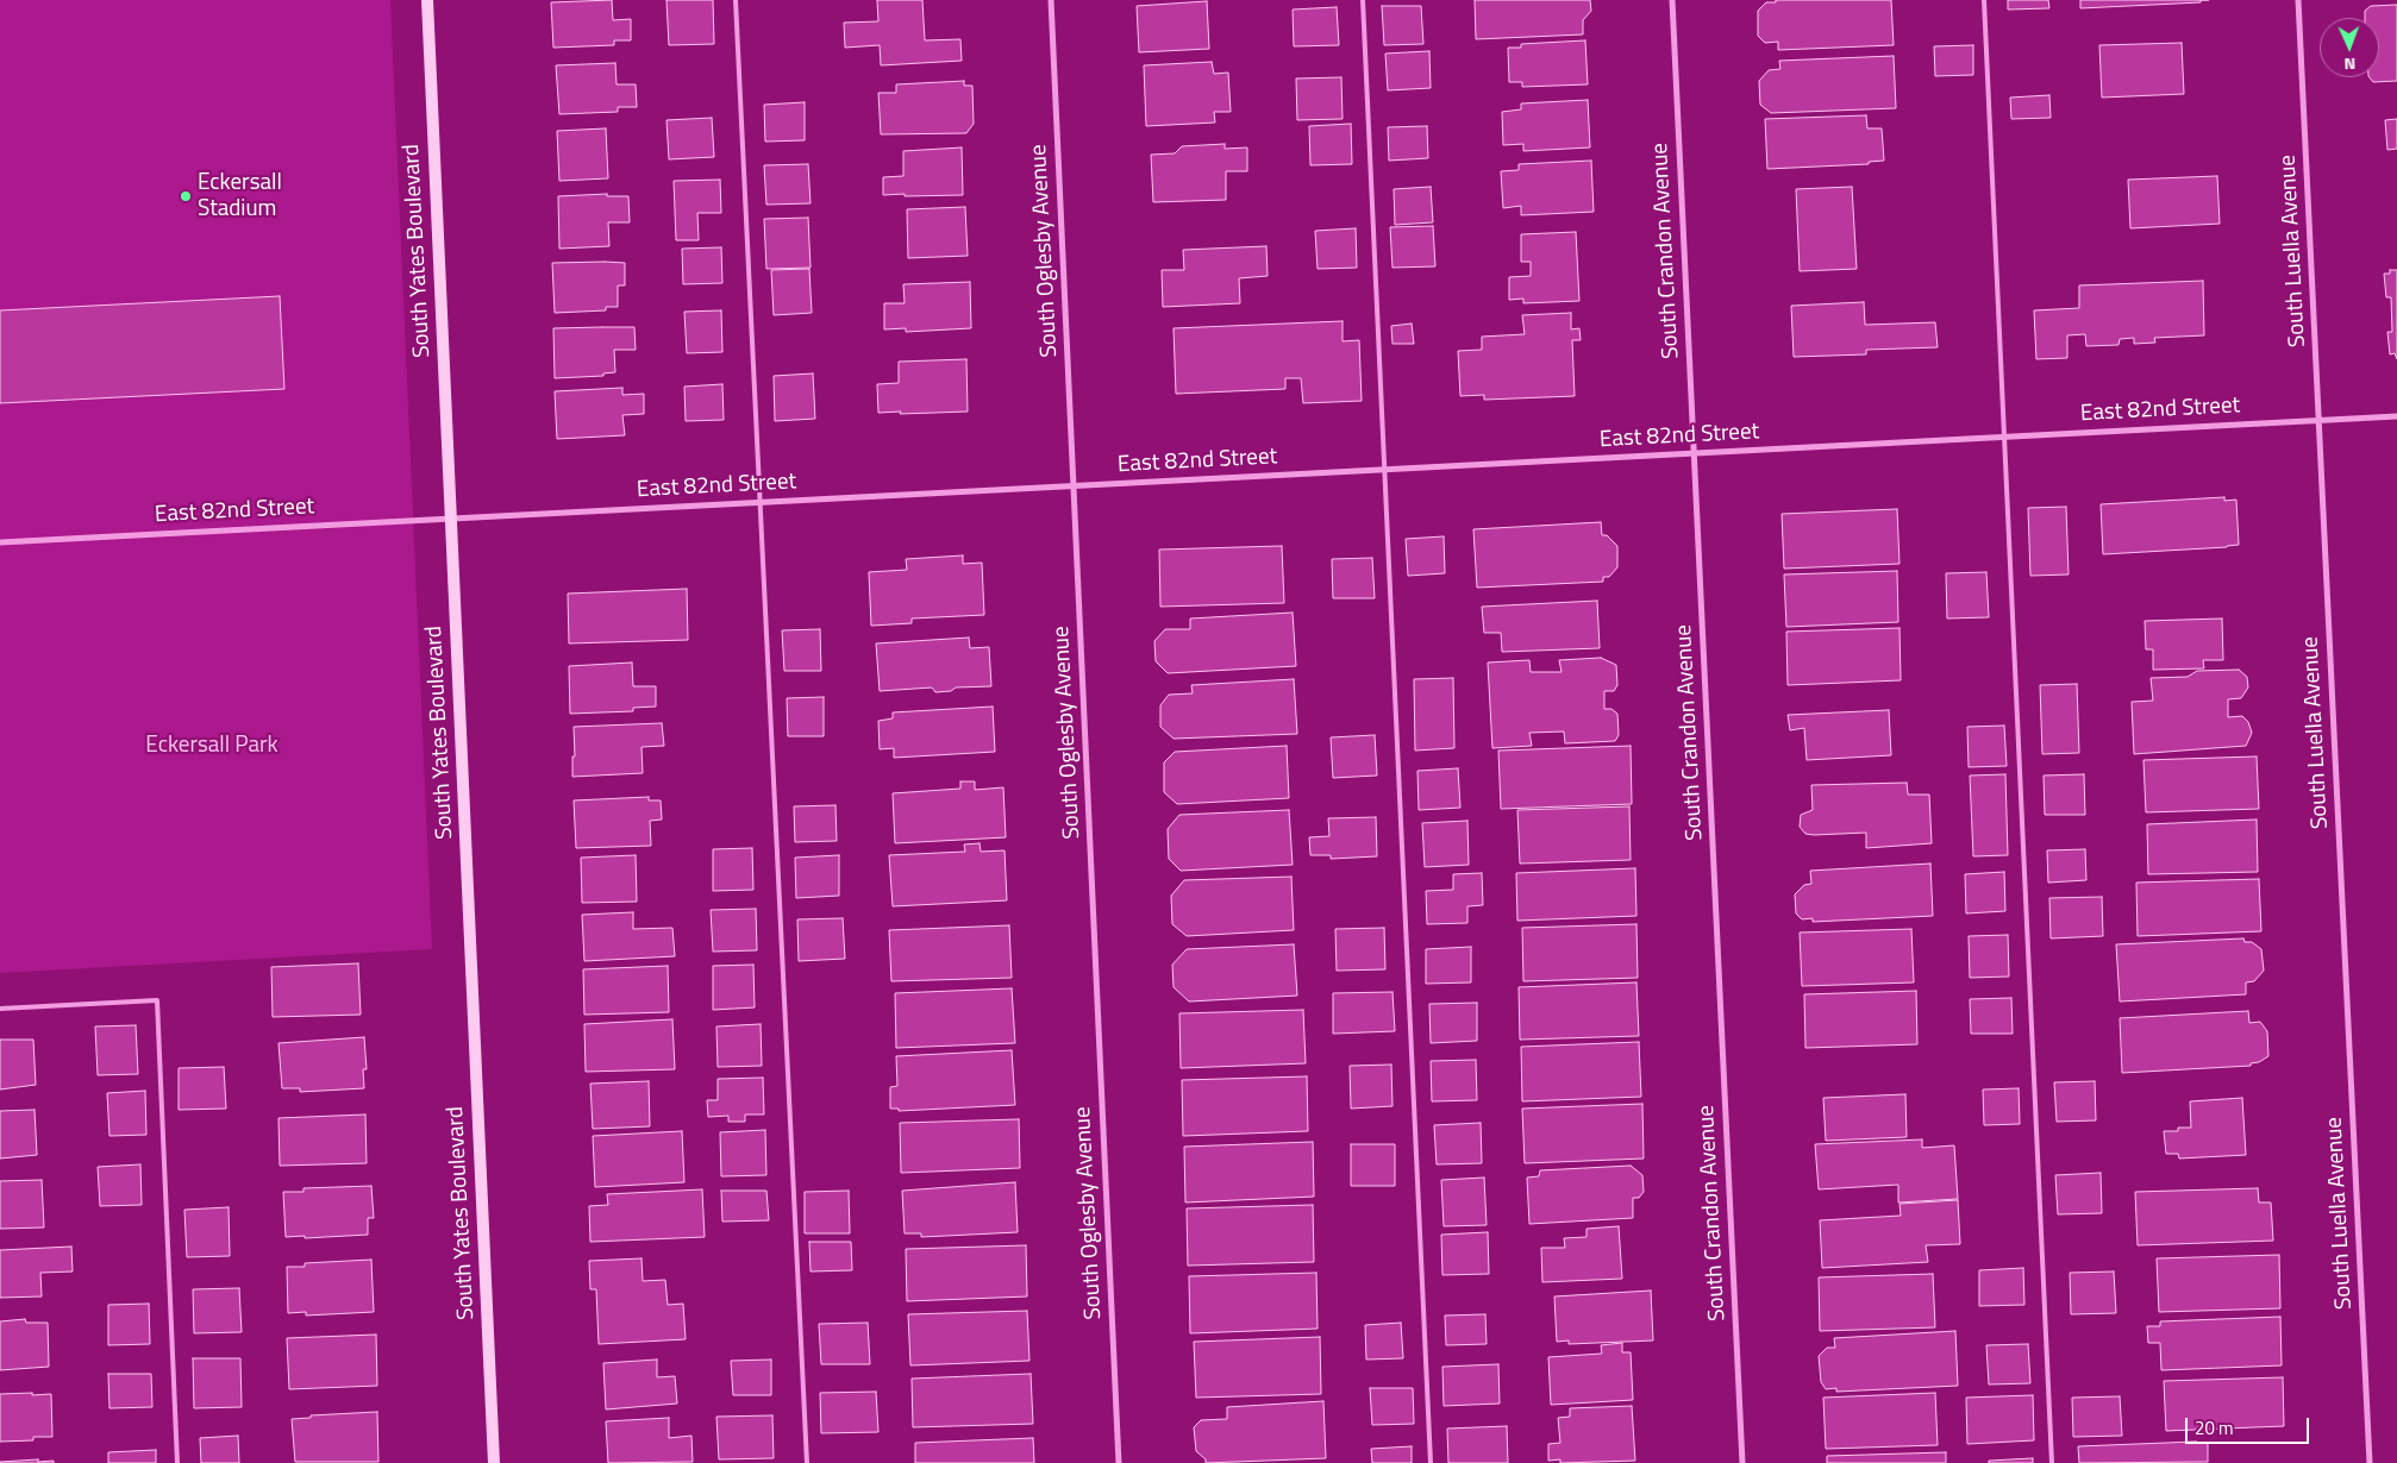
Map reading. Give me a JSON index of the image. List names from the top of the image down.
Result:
{
  "streets": {
    "street": [
      "South Yates Boulevard",
      "South Oglesby Avenue",
      "South Crandon Avenue",
      "South Luella Avenue",
      "East 82nd Street"
    ]
  },
  "crossings": [
    ["South Yates Boulevard", "East 82nd Street"],
    ["South Oglesby Avenue", "East 82nd Street"],
    ["South Crandon Avenue", "East 82nd Street"],
    ["South Luella Avenue", "East 82nd Street"]
  ],
  "parks": ["Eckersall Park"],
  "places": ["Eckersall Stadium"],
  "scale_bar": "20 m",
  "north": "bottom"
}
